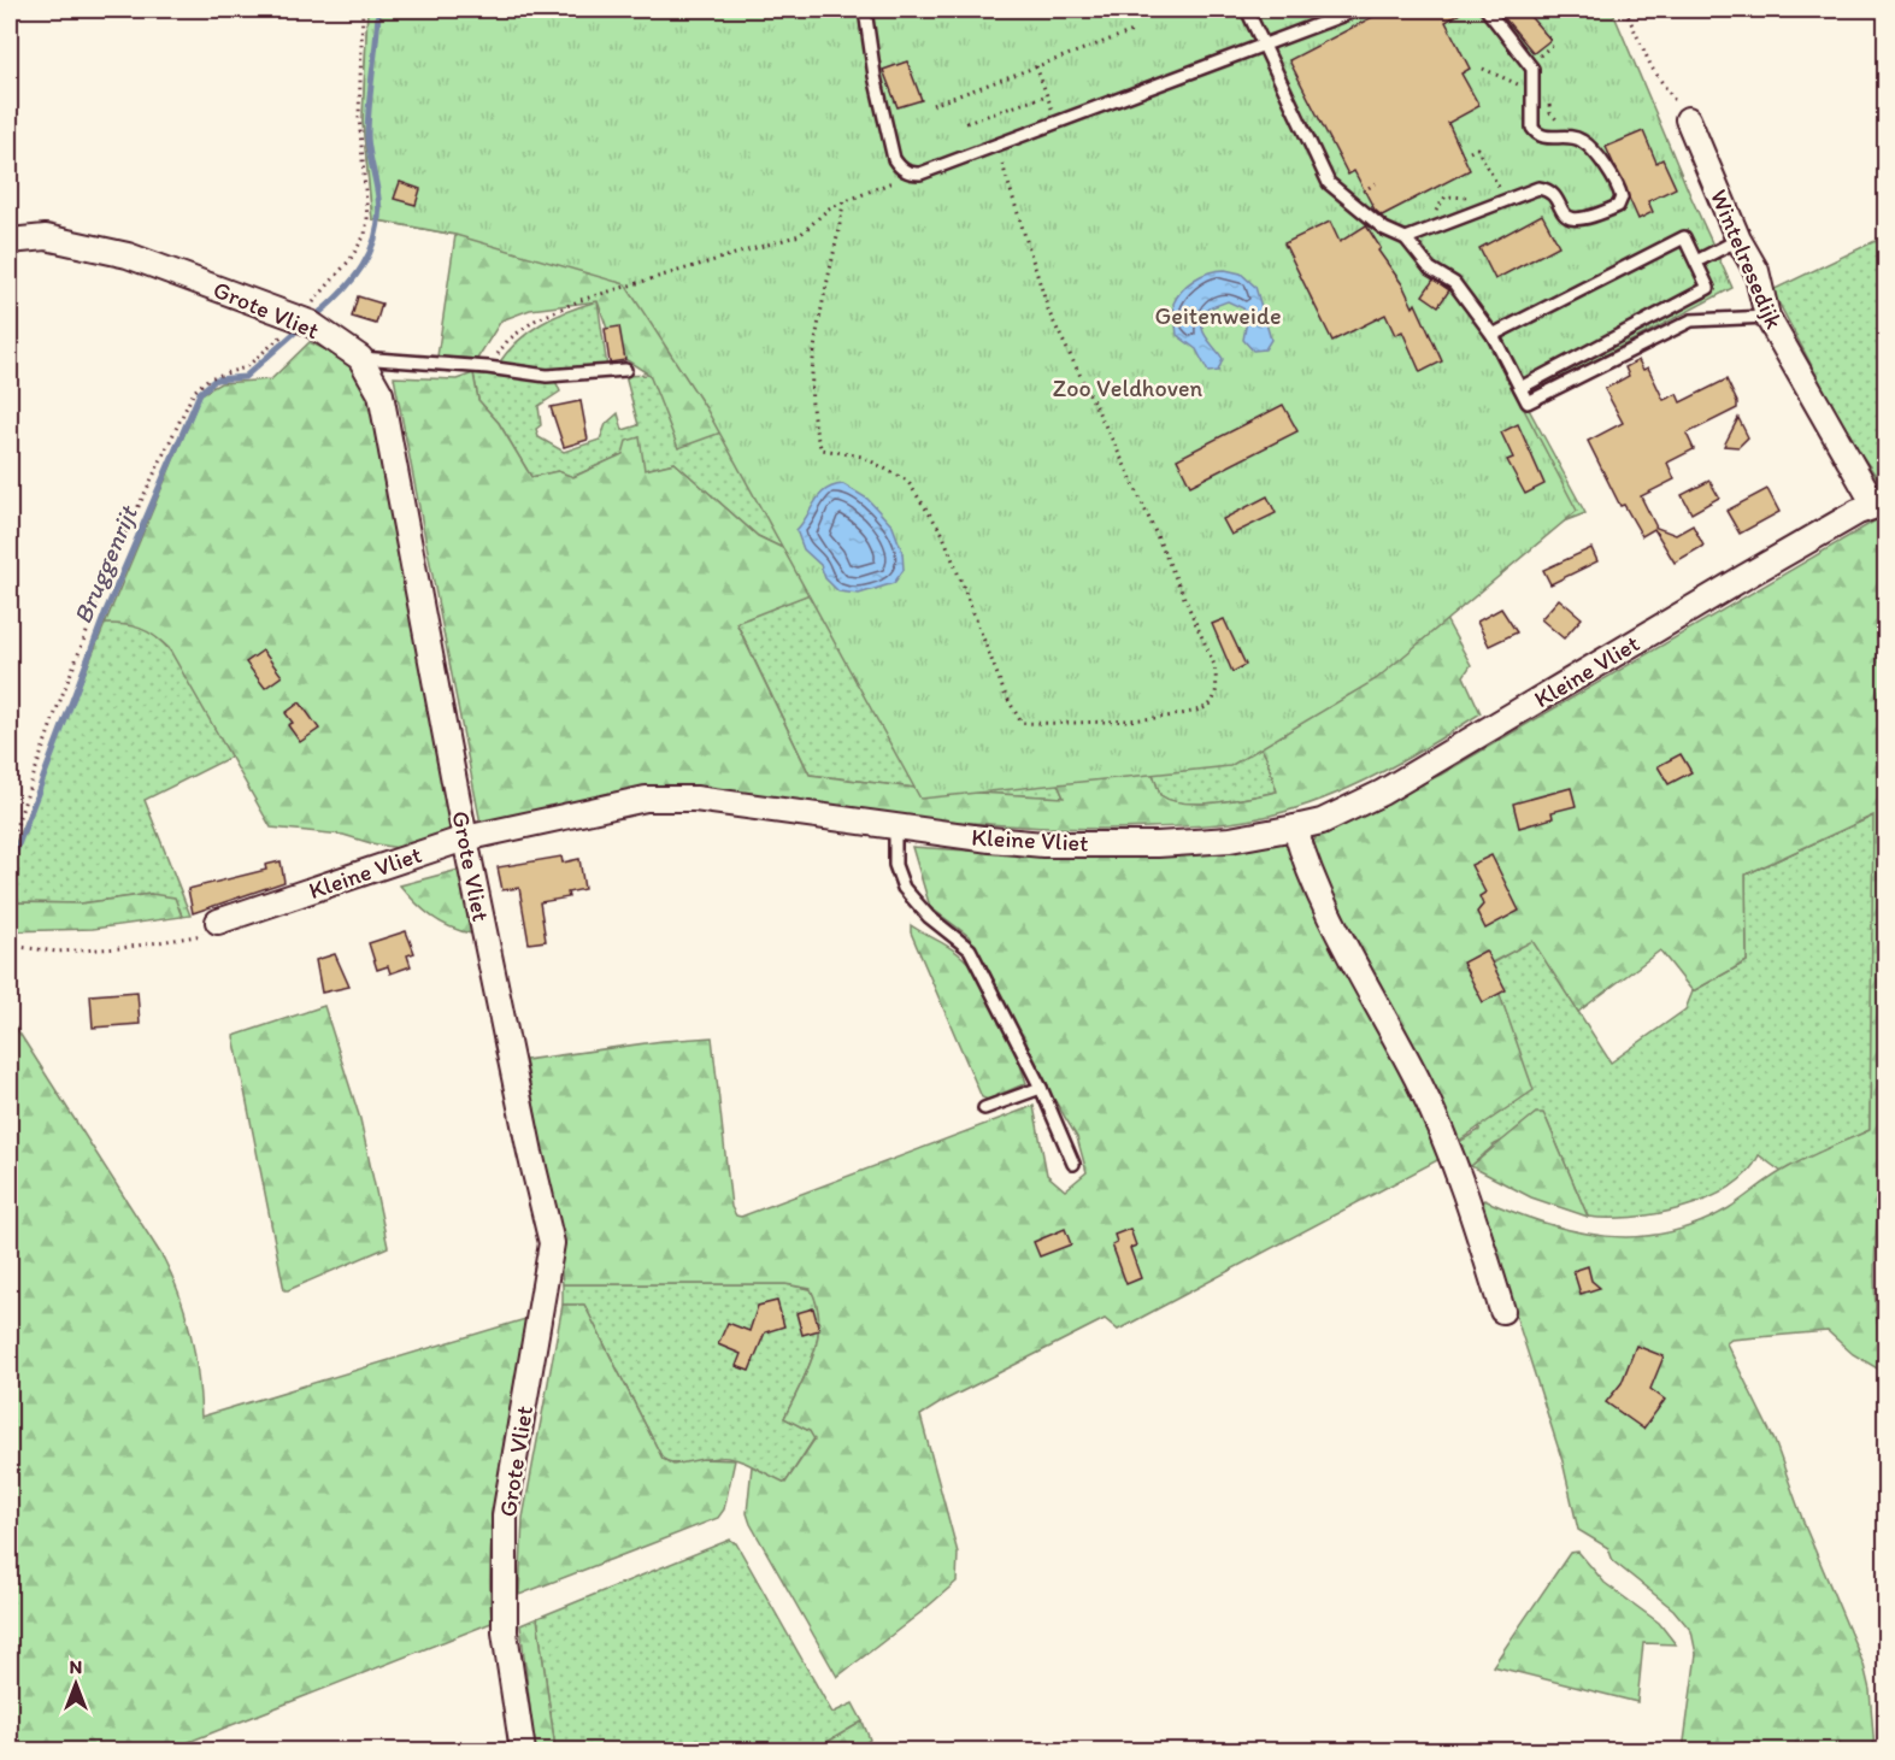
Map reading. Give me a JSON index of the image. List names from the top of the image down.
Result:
{
  "streets": {
    "street": ["Wintelresedijk", "Grote Vliet", "Kleine Vliet"]
  },
  "crossings": [
    ["Wintelresedijk", "Kleine Vliet"],
    ["Grote Vliet", "Kleine Vliet"]
  ],
  "water": ["Bruggenrijt"],
  "parks": ["Geitenweide", "Zoo Veldhoven"],
  "north": "top"
}
